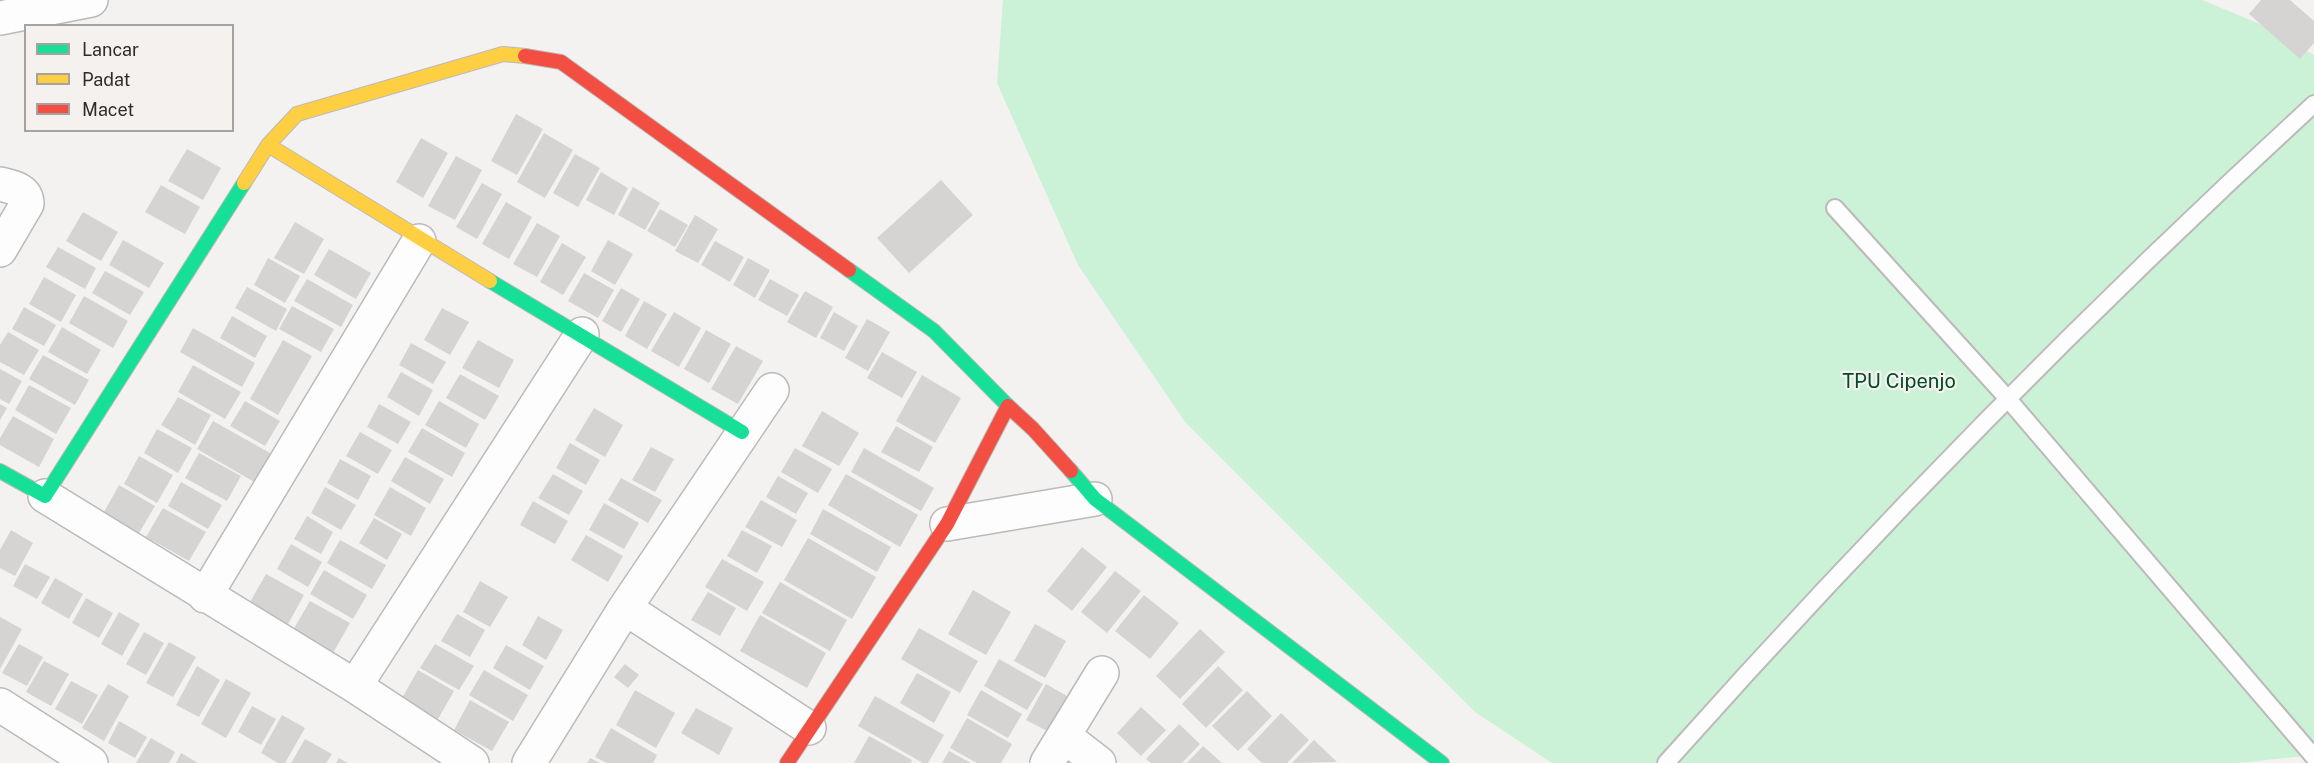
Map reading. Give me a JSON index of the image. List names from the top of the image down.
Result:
{
  "parks": ["TPU Cipenjo"],
  "legend": ["Lancar", "Padat", "Macet"]
}
